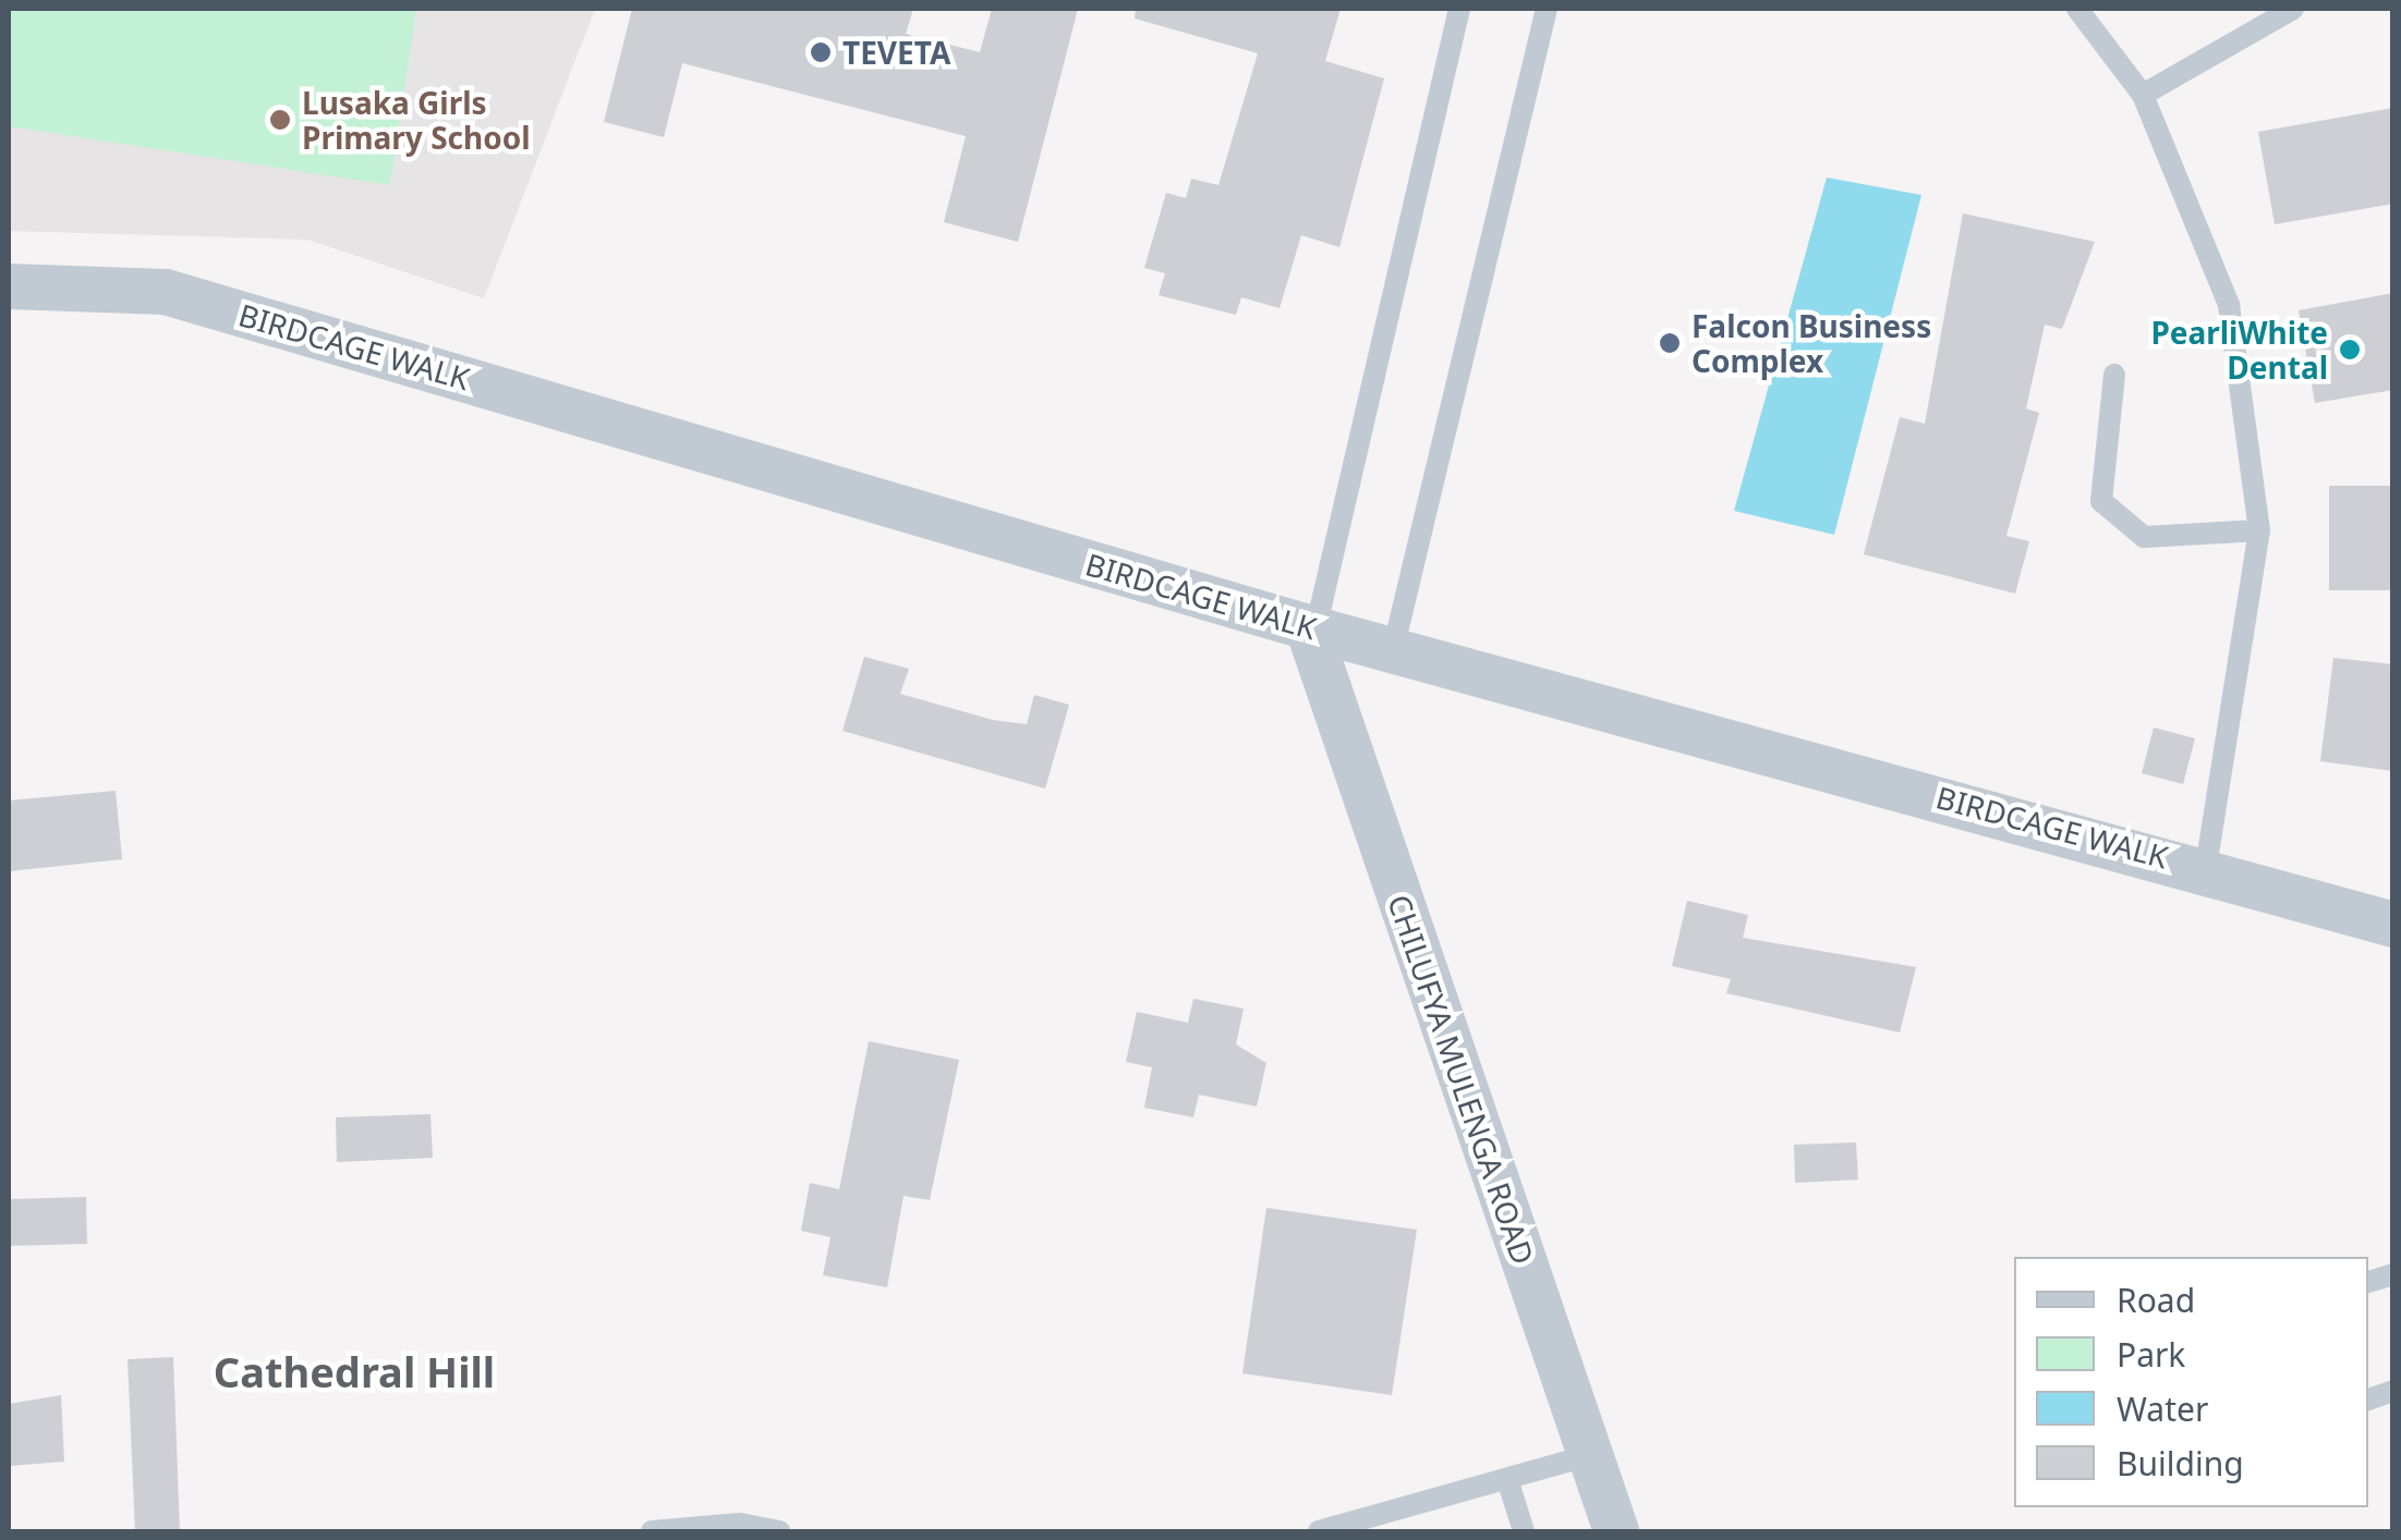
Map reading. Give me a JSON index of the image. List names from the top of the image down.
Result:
{
  "streets": {
    "street": ["BIRDCAGE WALK", "CHILUFYA MULENGA ROAD"]
  },
  "crossings": [
    ["BIRDCAGE WALK", "CHILUFYA MULENGA ROAD"]
  ],
  "districts": ["Cathedral Hill"],
  "places": [
    "TEVETA",
    "Lusaka Girls Primary School",
    "Falcon Business Complex",
    "PearliWhite Dental"
  ],
  "legend": [
    "Road",
    "Park",
    "Water",
    "Building"
  ]
}
